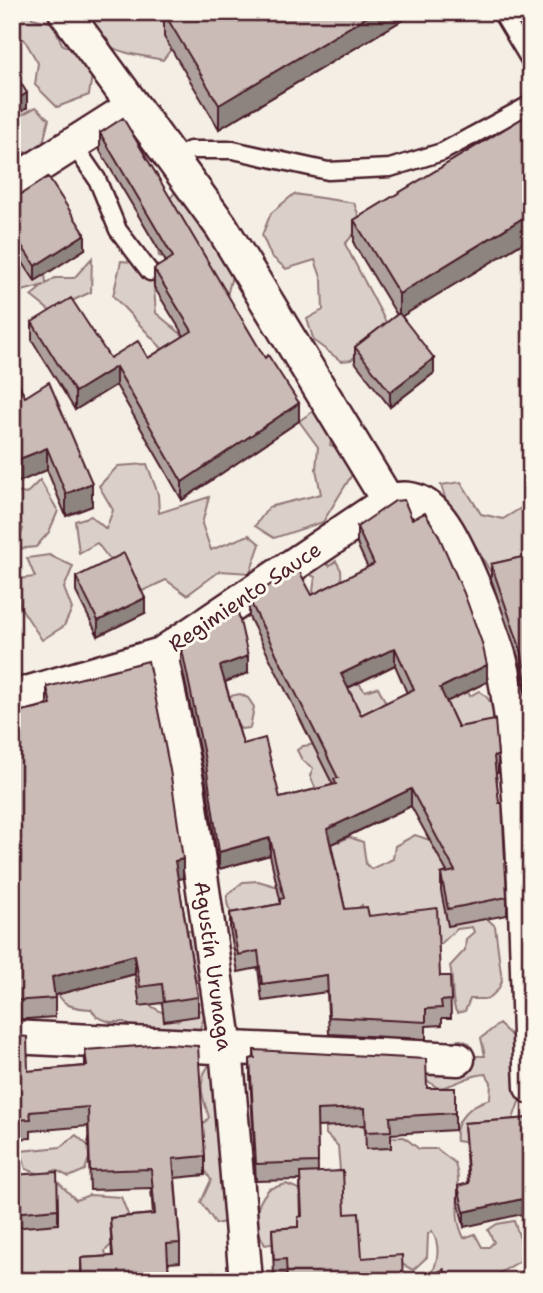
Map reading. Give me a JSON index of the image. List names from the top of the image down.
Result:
{
  "streets": {
    "street": ["Regimiento Sauce", "Agustín Urunaga"]
  },
  "crossings": [
    ["Regimiento Sauce", "Agustín Urunaga"]
  ]
}
